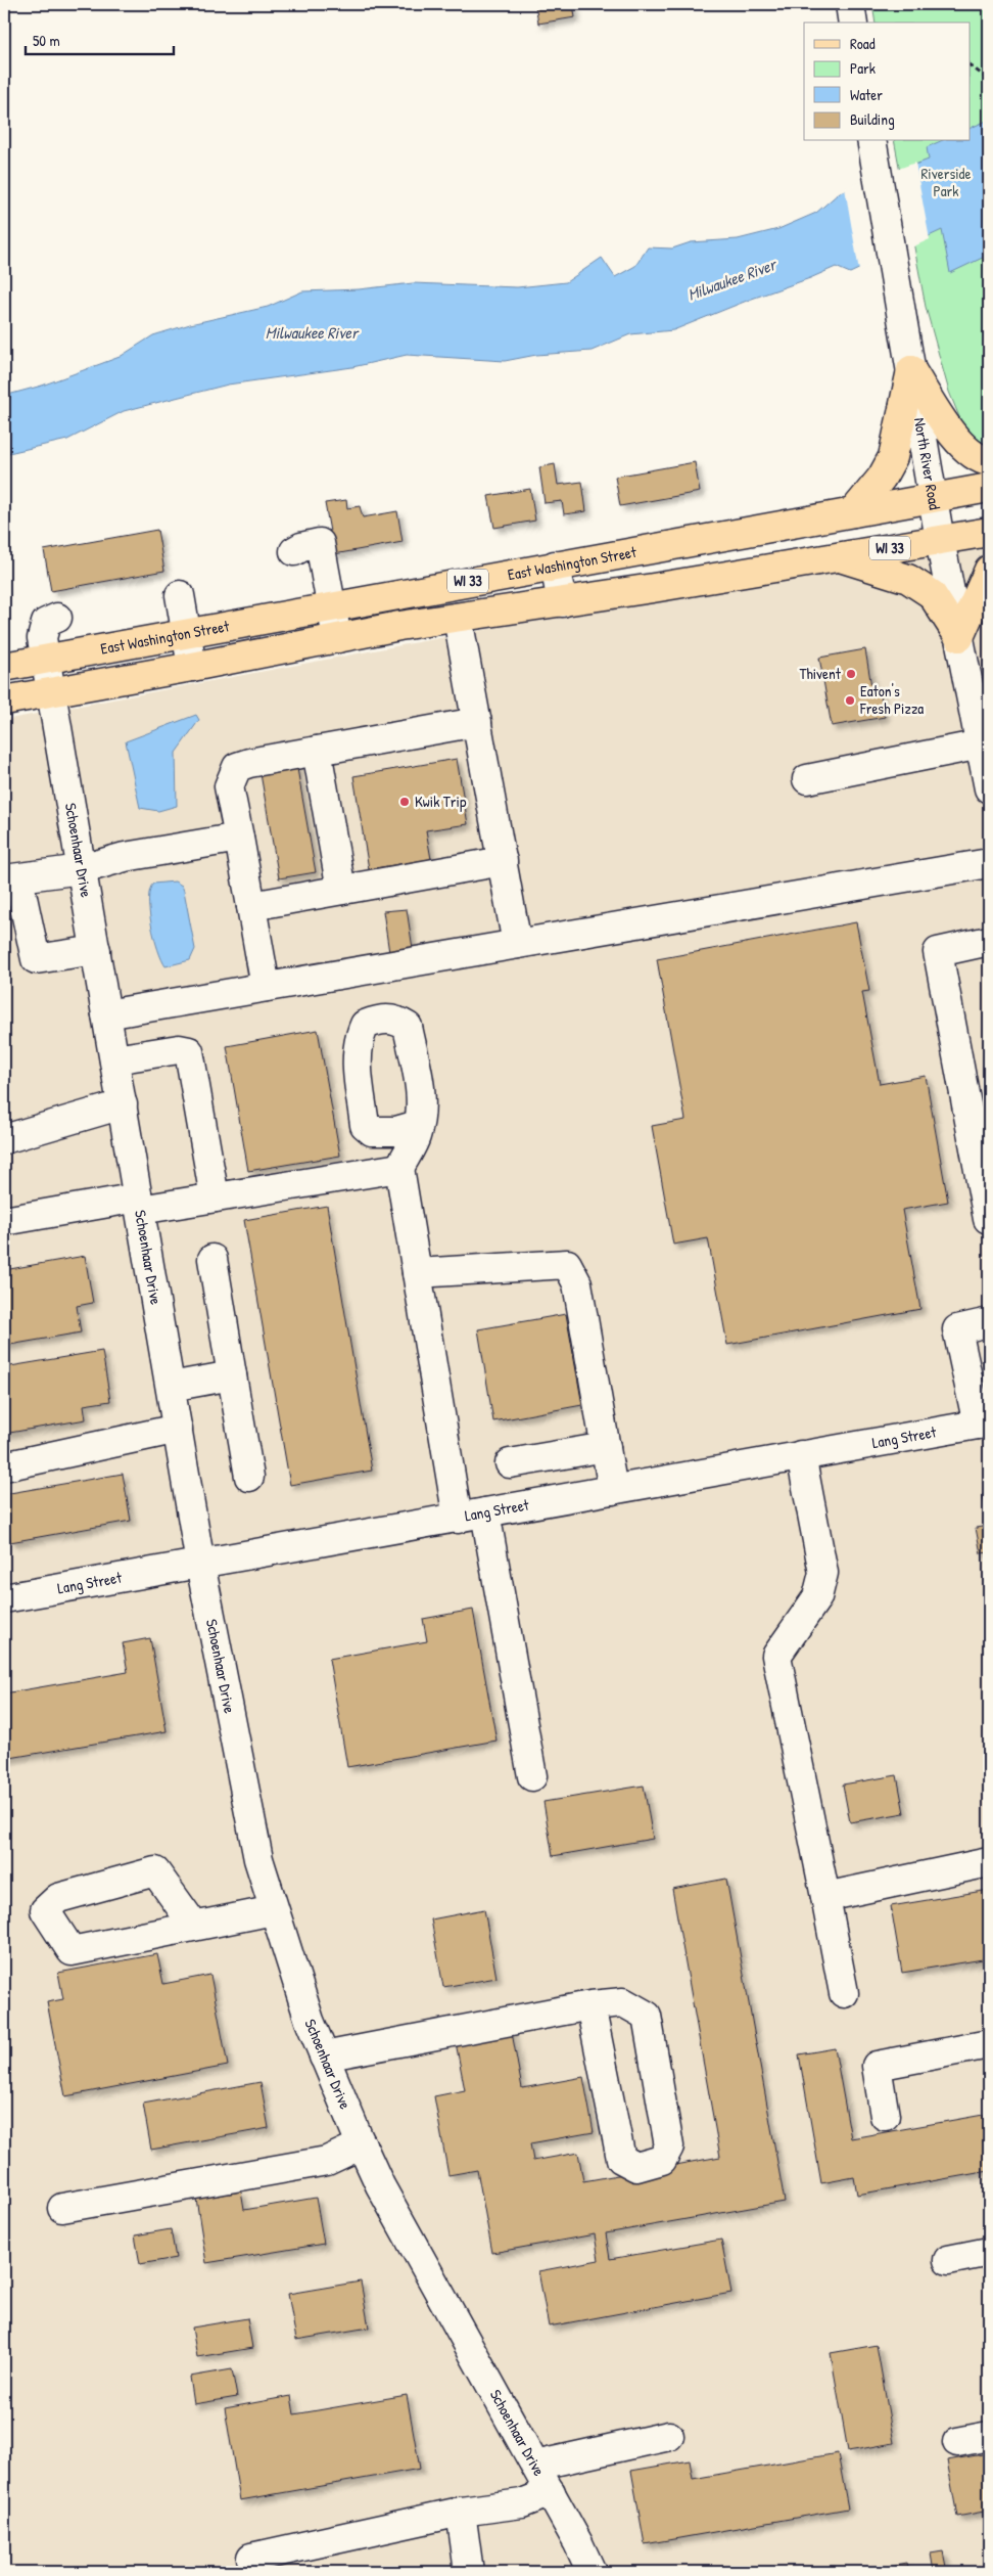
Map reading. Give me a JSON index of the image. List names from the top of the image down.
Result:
{
  "streets": {
    "main road": ["WI 33", "East Washington Street"],
    "street": ["North River Road", "Schoenhaar Drive", "Lang Street"]
  },
  "crossings": [
    ["North River Road", "WI 33"],
    ["North River Road", "East Washington Street"],
    ["WI 33", "Schoenhaar Drive"],
    ["East Washington Street", "Schoenhaar Drive"],
    ["Schoenhaar Drive", "Lang Street"]
  ],
  "water": ["Milwaukee River"],
  "parks": ["Riverside Park"],
  "places": ["Thivent", "Eaton's Fresh Pizza", "Kwik Trip"],
  "legend": [
    "Road",
    "Park",
    "Water",
    "Building"
  ],
  "scale_bar": "50 m"
}
